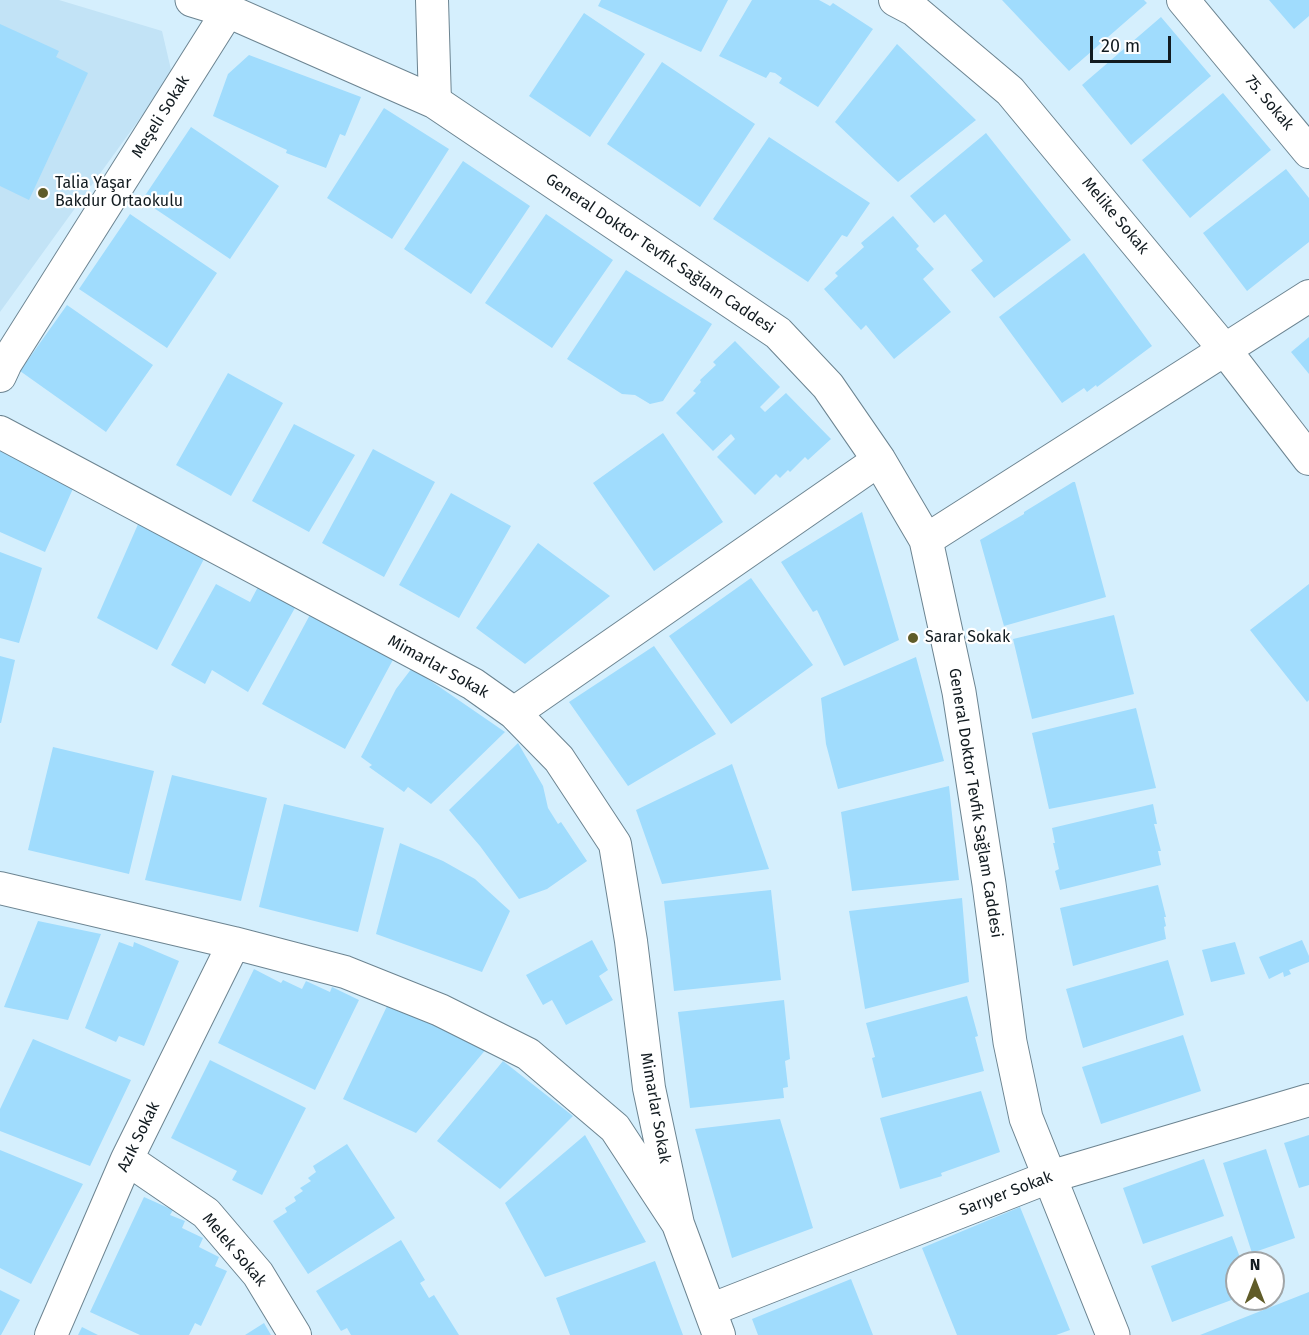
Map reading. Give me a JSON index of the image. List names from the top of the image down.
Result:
{
  "streets": {
    "main road": ["General Doktor Tevfik Sağlam Caddesi"],
    "street": [
      "75. Sokak",
      "Meşeli Sokak",
      "Melike Sokak",
      "Mimarlar Sokak",
      "Azık Sokak",
      "Sarıyer Sokak",
      "Melek Sokak"
    ]
  },
  "crossings": [
    ["Meşeli Sokak", "General Doktor Tevfik Sağlam Caddesi"],
    ["General Doktor Tevfik Sağlam Caddesi", "Sarıyer Sokak"],
    ["Mimarlar Sokak", "Azık Sokak"],
    ["Mimarlar Sokak", "Sarıyer Sokak"],
    ["Azık Sokak", "Melek Sokak"]
  ],
  "places": ["Talia Yaşar Bakdur Ortaokulu", "Sarar Sokak"],
  "scale_bar": "20 m",
  "north": "top"
}
